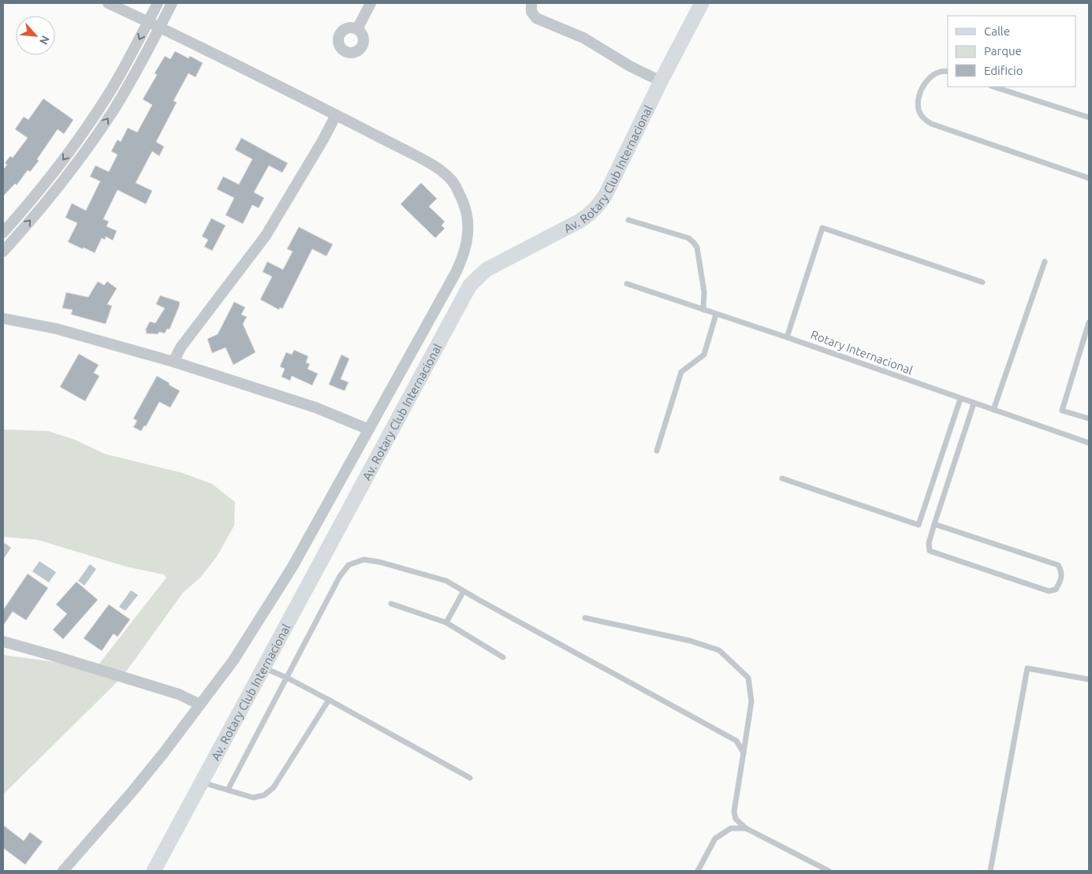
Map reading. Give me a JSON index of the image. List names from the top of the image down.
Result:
{
  "streets": {
    "main road": ["Av. Rotary Club Internacional"],
    "lane": ["Rotary Internacional"]
  },
  "legend": ["Calle", "Parque", "Edificio"],
  "north": "bottom right"
}
